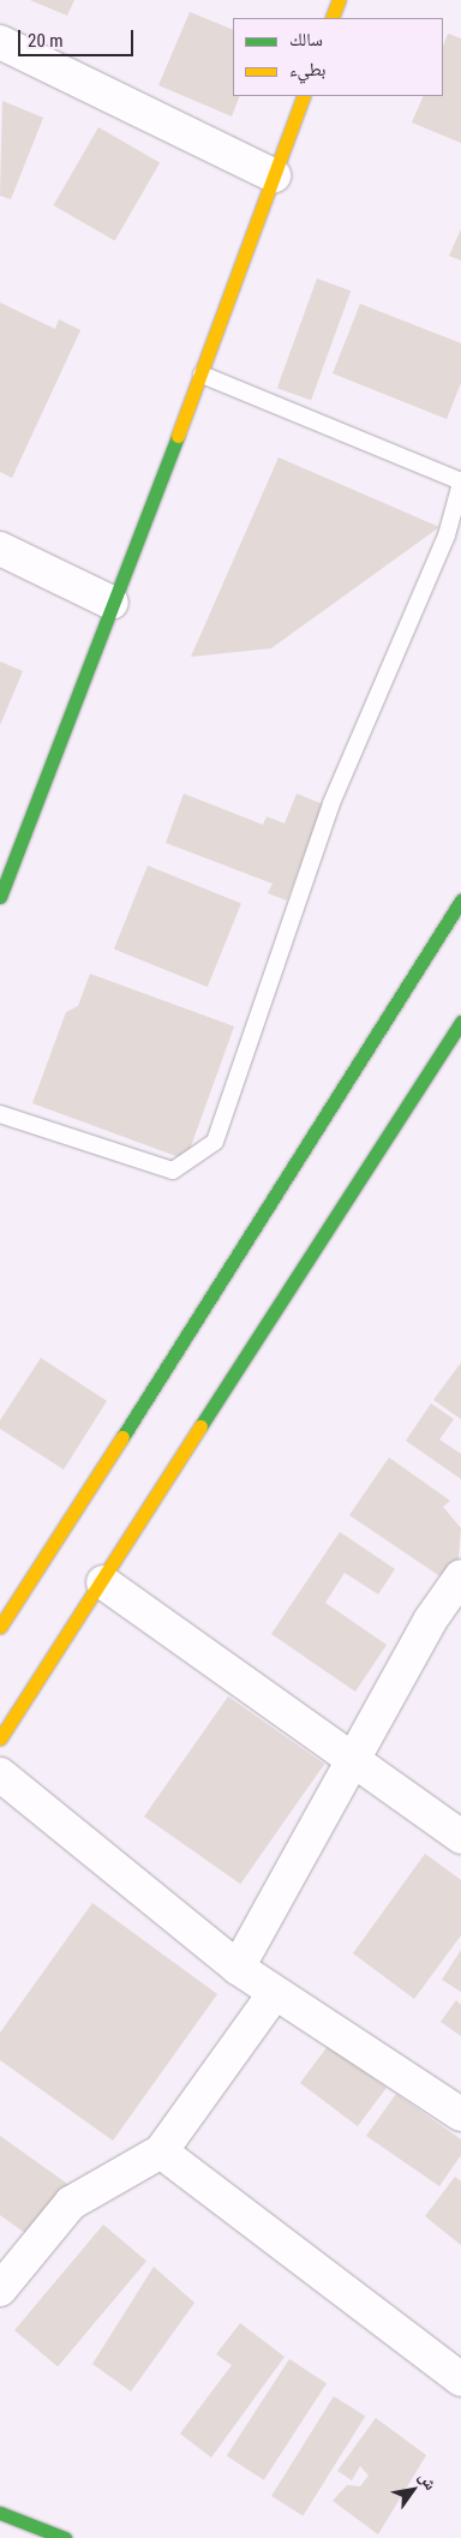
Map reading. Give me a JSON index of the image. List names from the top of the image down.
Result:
{
  "legend": ["سالك", "بطيء"],
  "scale_bar": "20 m",
  "north": "top right"
}
